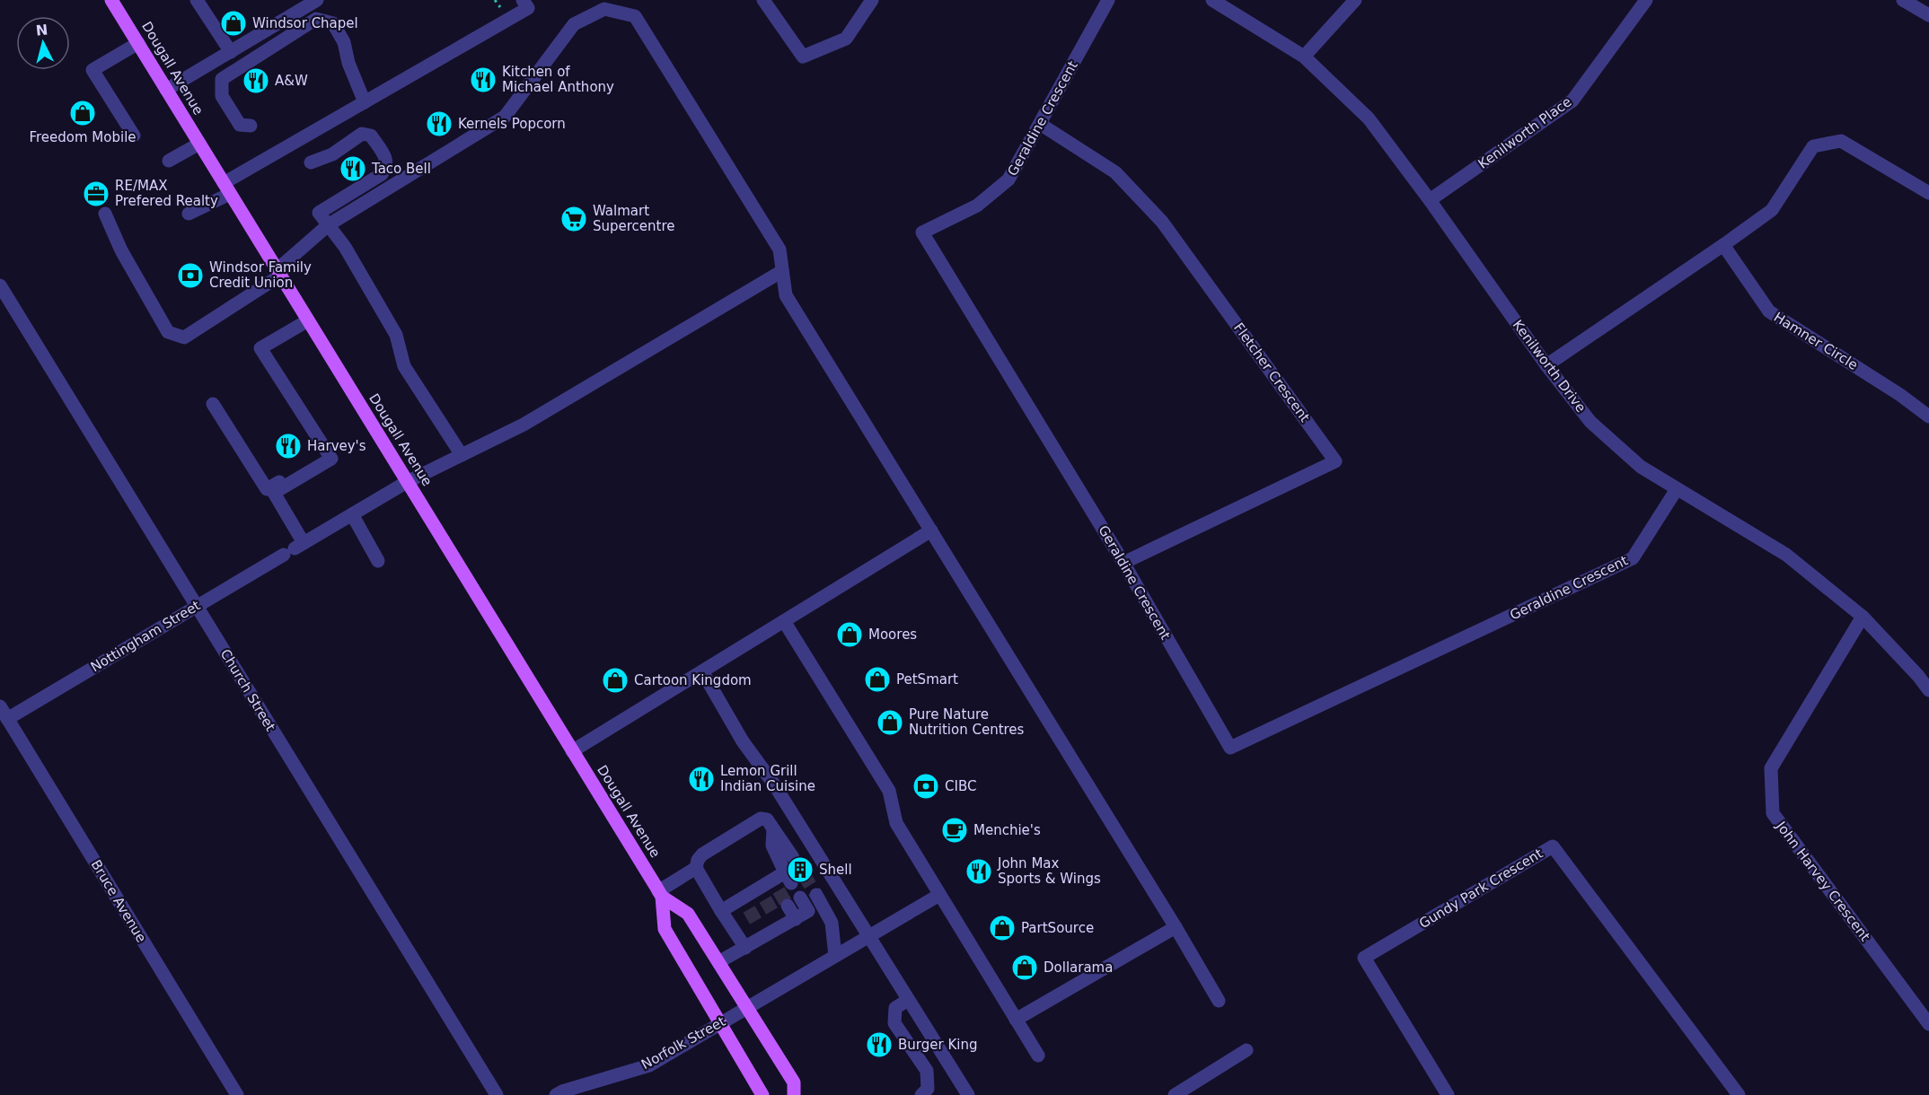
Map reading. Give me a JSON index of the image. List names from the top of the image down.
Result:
{
  "streets": {
    "main road": ["Dougall Avenue"],
    "street": [
      "Geraldine Crescent",
      "Kenilworth Place",
      "Hamner Circle",
      "Kenilworth Drive",
      "Fletcher Crescent",
      "Nottingham Street",
      "Church Street",
      "John Harvey Crescent",
      "Gundy Park Crescent",
      "Bruce Avenue",
      "Norfolk Street"
    ]
  },
  "crossings": [
    ["Dougall Avenue", "Nottingham Street"],
    ["Dougall Avenue", "Norfolk Street"],
    ["Geraldine Crescent", "Kenilworth Drive"],
    ["Geraldine Crescent", "Fletcher Crescent"],
    ["Kenilworth Place", "Kenilworth Drive"],
    ["Kenilworth Drive", "John Harvey Crescent"],
    ["Nottingham Street", "Church Street"],
    ["Nottingham Street", "Bruce Avenue"]
  ],
  "places": {
    "shop": [
      "Windsor Chapel",
      "Freedom Mobile",
      "Moores",
      "PetSmart",
      "Cartoon Kingdom",
      "Pure Nature Nutrition Centres",
      "PartSource",
      "Dollarama"
    ],
    "restaurant": [
      "Kitchen of Michael Anthony",
      "A&W",
      "Kernels Popcorn",
      "Taco Bell",
      "Harvey's",
      "Lemon Grill Indian Cuisine",
      "John Max Sports & Wings",
      "Burger King"
    ],
    "office": ["RE/MAX Prefered Realty"],
    "supermarket": ["Walmart Supercentre"],
    "bank": ["Windsor Family Credit Union", "CIBC"],
    "cafe": ["Menchie's"],
    "building": ["Shell"]
  },
  "north": "top"
}
